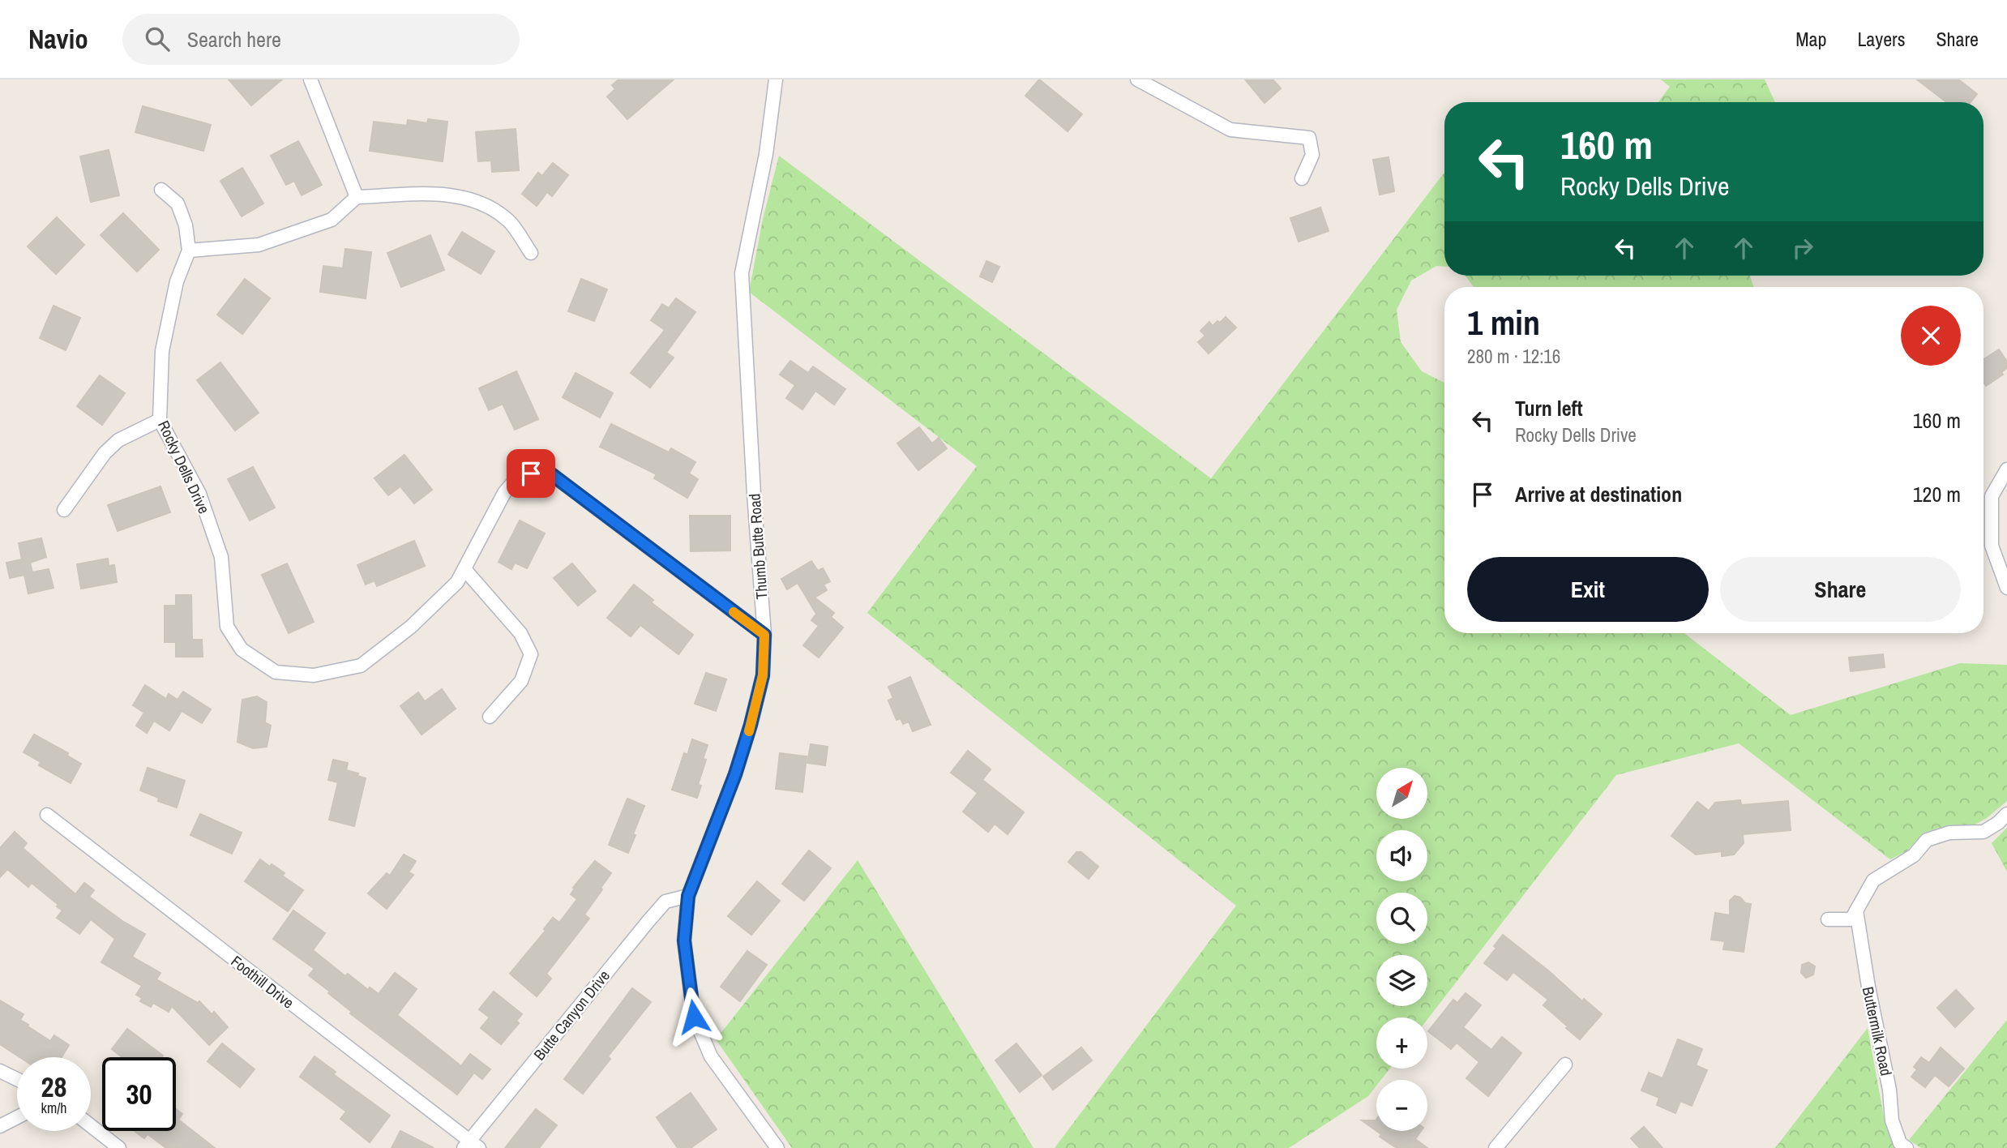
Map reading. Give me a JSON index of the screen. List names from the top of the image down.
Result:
{
  "streets": {
    "street": [
      "Rocky Dells Drive",
      "Thumb Butte Road",
      "Foothill Drive",
      "Butte Canyon Drive",
      "Buttermilk Road"
    ]
  },
  "crossings": [
    ["Rocky Dells Drive", "Thumb Butte Road"],
    ["Thumb Butte Road", "Butte Canyon Drive"],
    ["Foothill Drive", "Butte Canyon Drive"]
  ],
  "north": "top right",
  "page": {
    "header": "Navio",
    "search": "Search here",
    "nav": ["Map", "Layers", "Share"],
    "turn": ["160 m", "Rocky Dells Drive"],
    "heading": ["1 min", "280 m · 12:16"],
    "list": [
      {
        "name": "Turn left",
        "note": "Rocky Dells Drive",
        "value": "160 m"
      },
      {
        "name": "Arrive at destination",
        "value": "120 m"
      }
    ],
    "buttons": ["Exit", "Share"],
    "map_buttons": ["+", "−"],
    "speed": "28 km/h",
    "limit": "30"
  }
}
